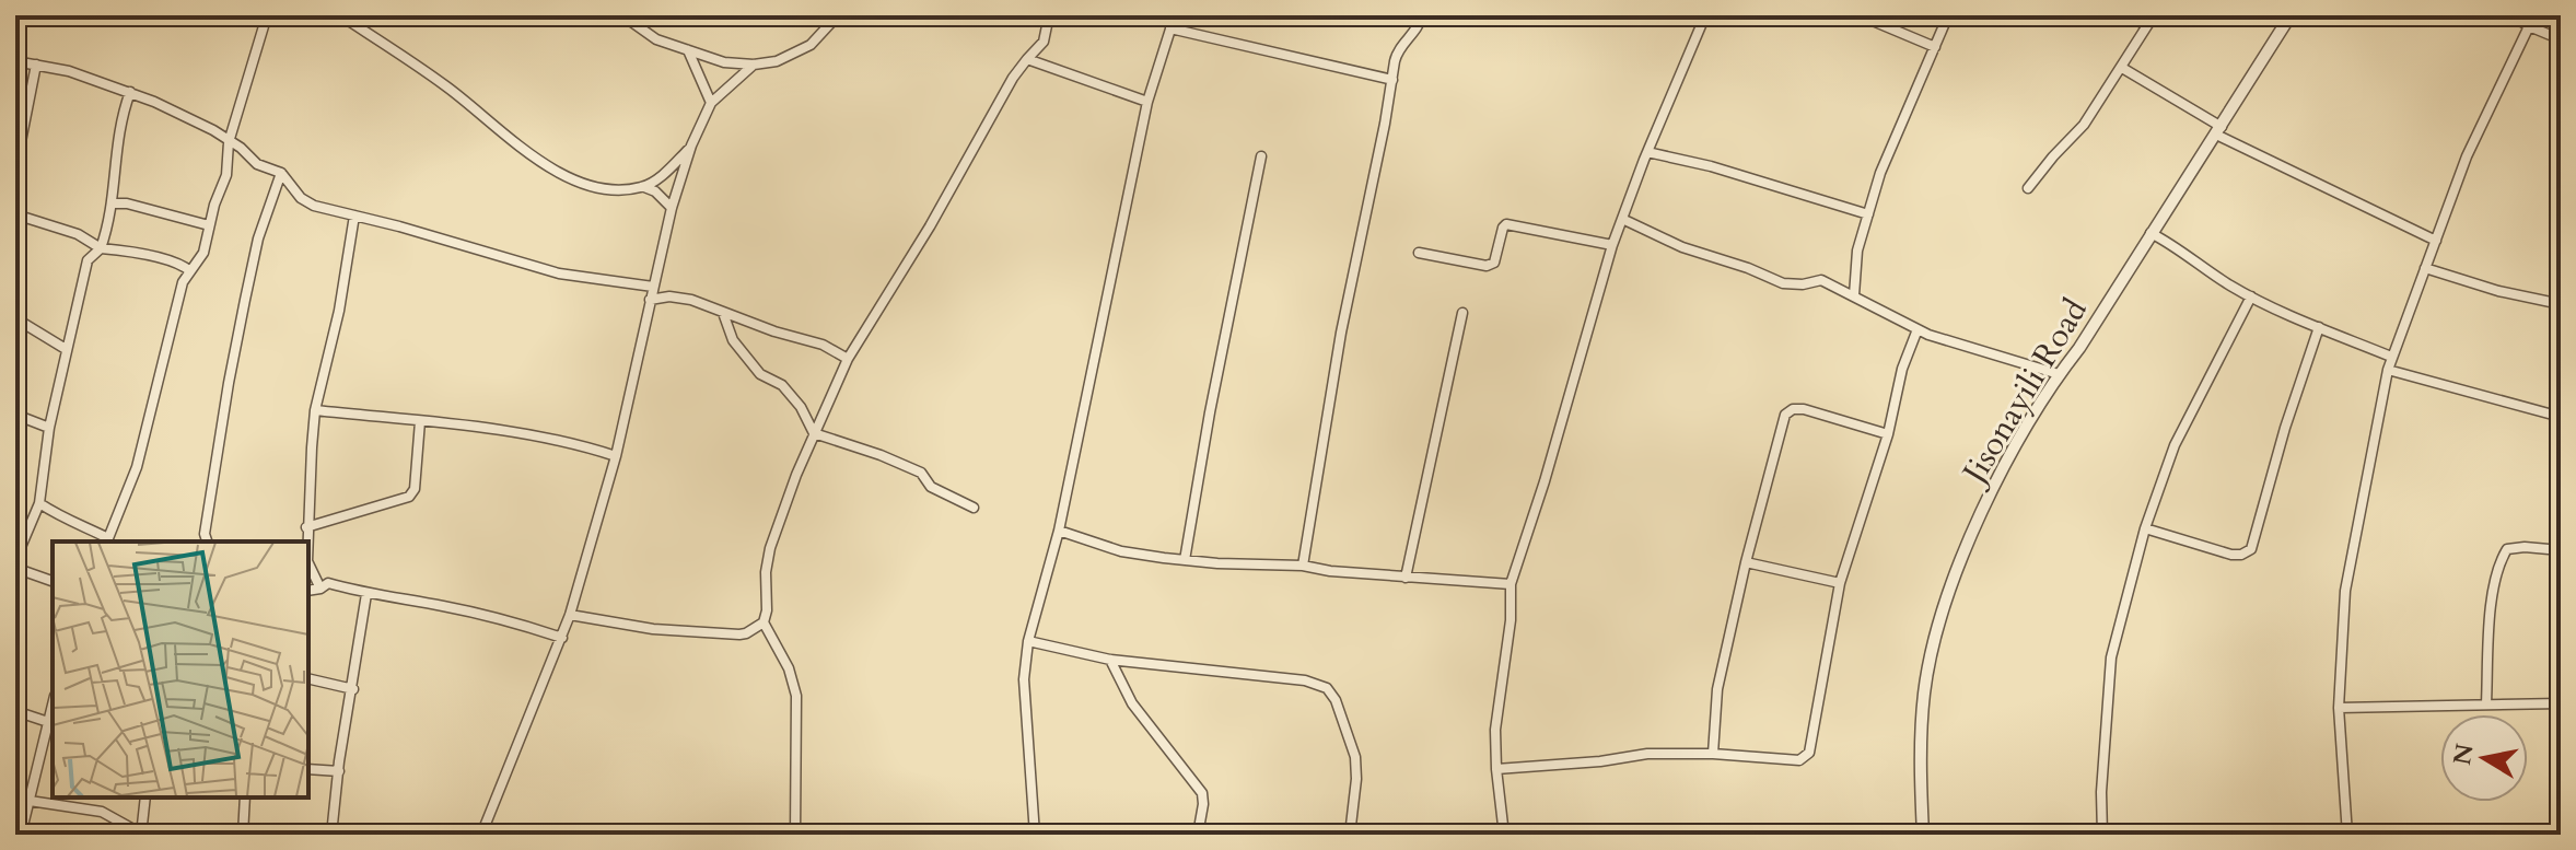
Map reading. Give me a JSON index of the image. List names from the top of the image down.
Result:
{
  "streets": {
    "street": ["Jisonayili Road"]
  },
  "north": "left"
}
